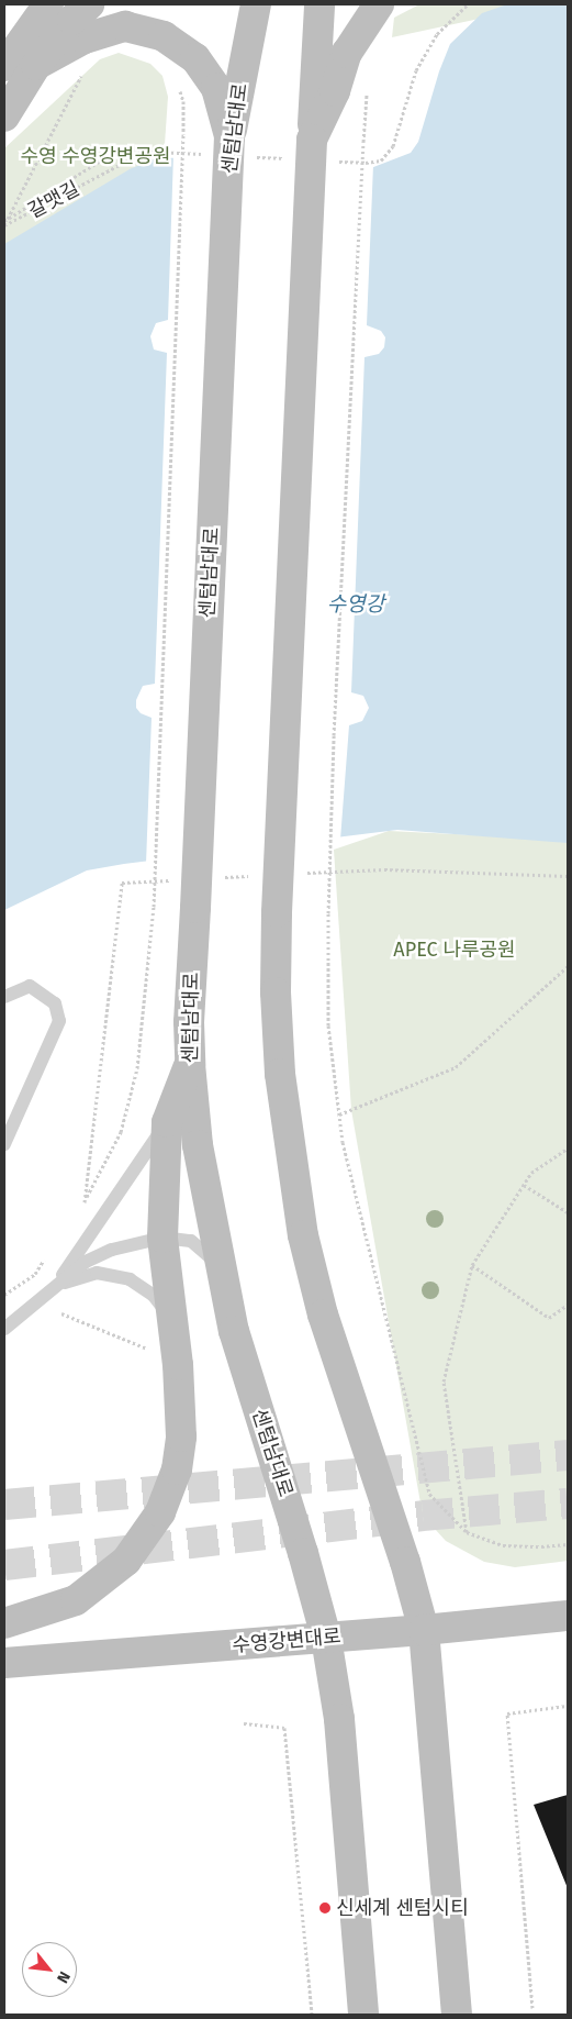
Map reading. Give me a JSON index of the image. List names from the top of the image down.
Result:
{
  "streets": {
    "main road": ["센텀남대로", "수영강변대로"],
    "path": ["갈맷길"]
  },
  "crossings": [
    ["센텀남대로", "수영강변대로"]
  ],
  "water": ["수영강"],
  "parks": ["수영 수영강변공원", "APEC 나루공원"],
  "places": ["신세계 센텀시티"],
  "north": "bottom right"
}
